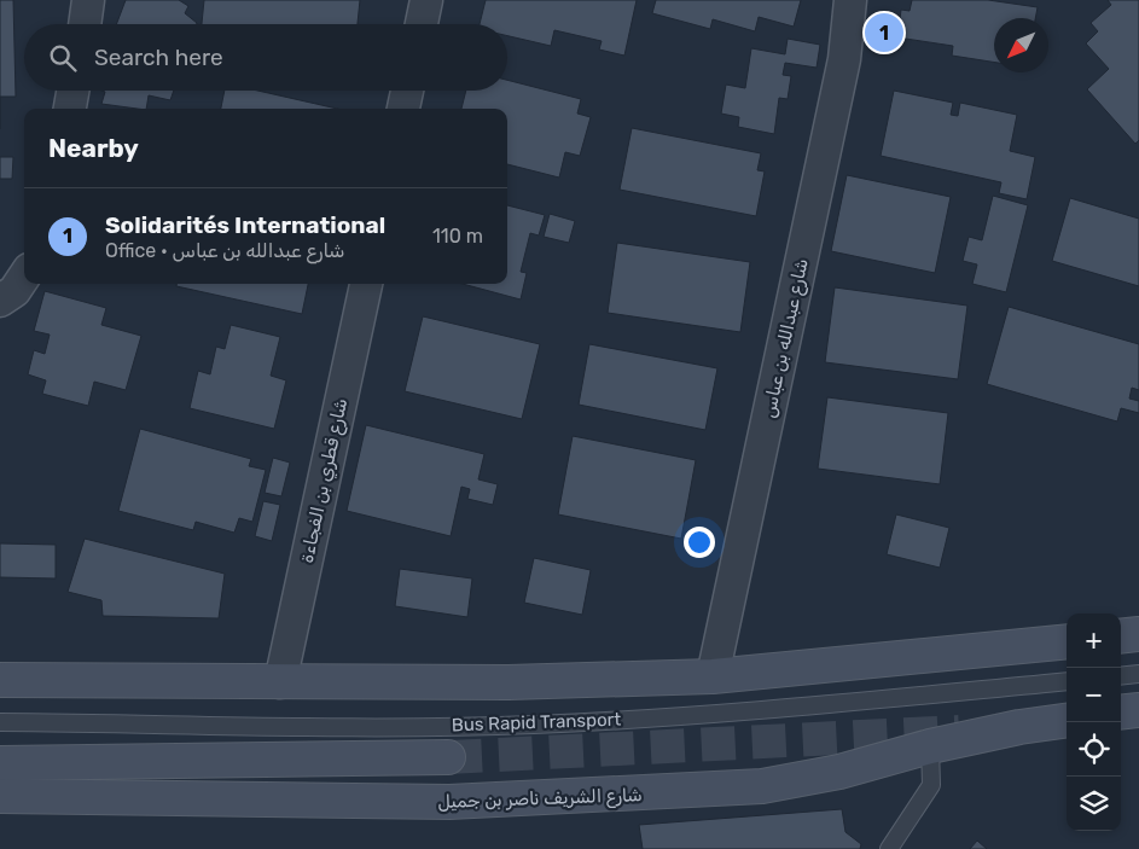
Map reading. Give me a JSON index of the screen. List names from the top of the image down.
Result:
{
  "streets": {
    "main road": ["شارع الشريف ناصر بن جميل"],
    "street": ["شارع عبدالله بن عباس", "شارع قطري بن الفجاءة"],
    "lane": ["Bus Rapid Transport"]
  },
  "north": "bottom left",
  "page": {
    "pins": "1",
    "search": "Search here",
    "heading": "Nearby",
    "list": [
      {
        "mark": "1",
        "name": "Solidarités International",
        "note": "Office · شارع عبدالله بن عباس",
        "value": "110 m"
      }
    ],
    "map_buttons": ["+", "−"]
  }
}
